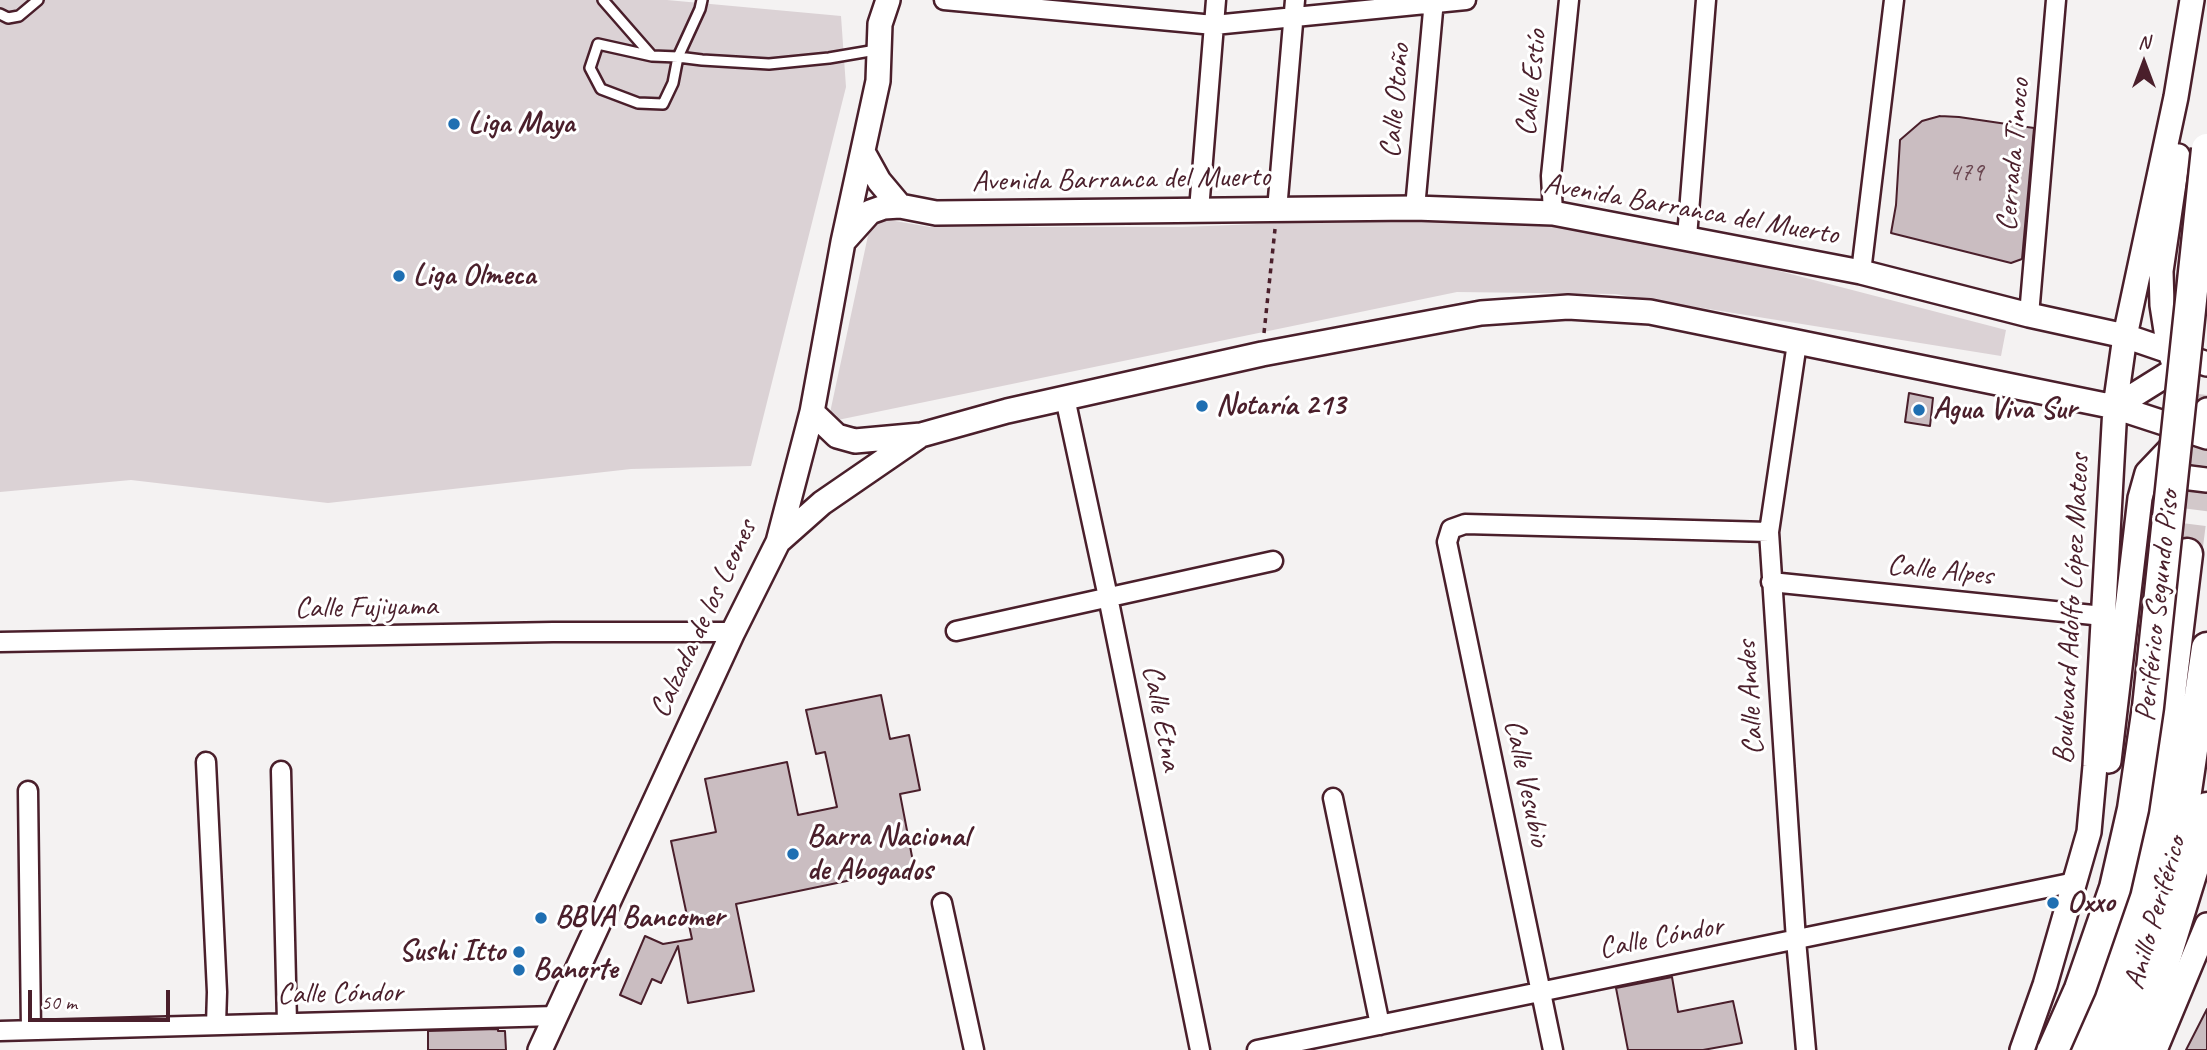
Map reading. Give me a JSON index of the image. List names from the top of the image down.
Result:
{
  "streets": {
    "highway": ["Periférico Segundo Piso", "Anillo Periférico"],
    "main road": ["Avenida Barranca del Muerto", "Boulevard Adolfo López Mateos", "Calzada de los Leones"],
    "street": [
      "Calle Estío",
      "Calle Otoño",
      "Cerrada Tinoco",
      "Calle Alpes",
      "Calle Fujiyama",
      "Calle Andes",
      "Calle Etna",
      "Calle Vesubio",
      "Calle Cóndor"
    ]
  },
  "crossings": [
    ["Calle Estío", "Avenida Barranca del Muerto"],
    ["Calle Otoño", "Avenida Barranca del Muerto"],
    ["Cerrada Tinoco", "Avenida Barranca del Muerto"],
    ["Avenida Barranca del Muerto", "Boulevard Adolfo López Mateos"],
    ["Avenida Barranca del Muerto", "Calzada de los Leones"],
    ["Calle Alpes", "Boulevard Adolfo López Mateos"],
    ["Calle Alpes", "Calle Andes"],
    ["Calle Fujiyama", "Calzada de los Leones"],
    ["Boulevard Adolfo López Mateos", "Calle Cóndor"],
    ["Calzada de los Leones", "Calle Cóndor"],
    ["Calle Andes", "Calle Vesubio"],
    ["Calle Andes", "Calle Cóndor"],
    ["Calle Vesubio", "Calle Cóndor"]
  ],
  "places": [
    "Liga Maya",
    "Liga Olmeca",
    "Notaría 213",
    "Agua Viva Sur",
    "Barra Nacional de Abogados",
    "Oxxo",
    "BBVA Bancomer",
    "Sushi Itto",
    "Banorte"
  ],
  "house_numbers": ["479"],
  "scale_bar": "50 m",
  "north": "top"
}
